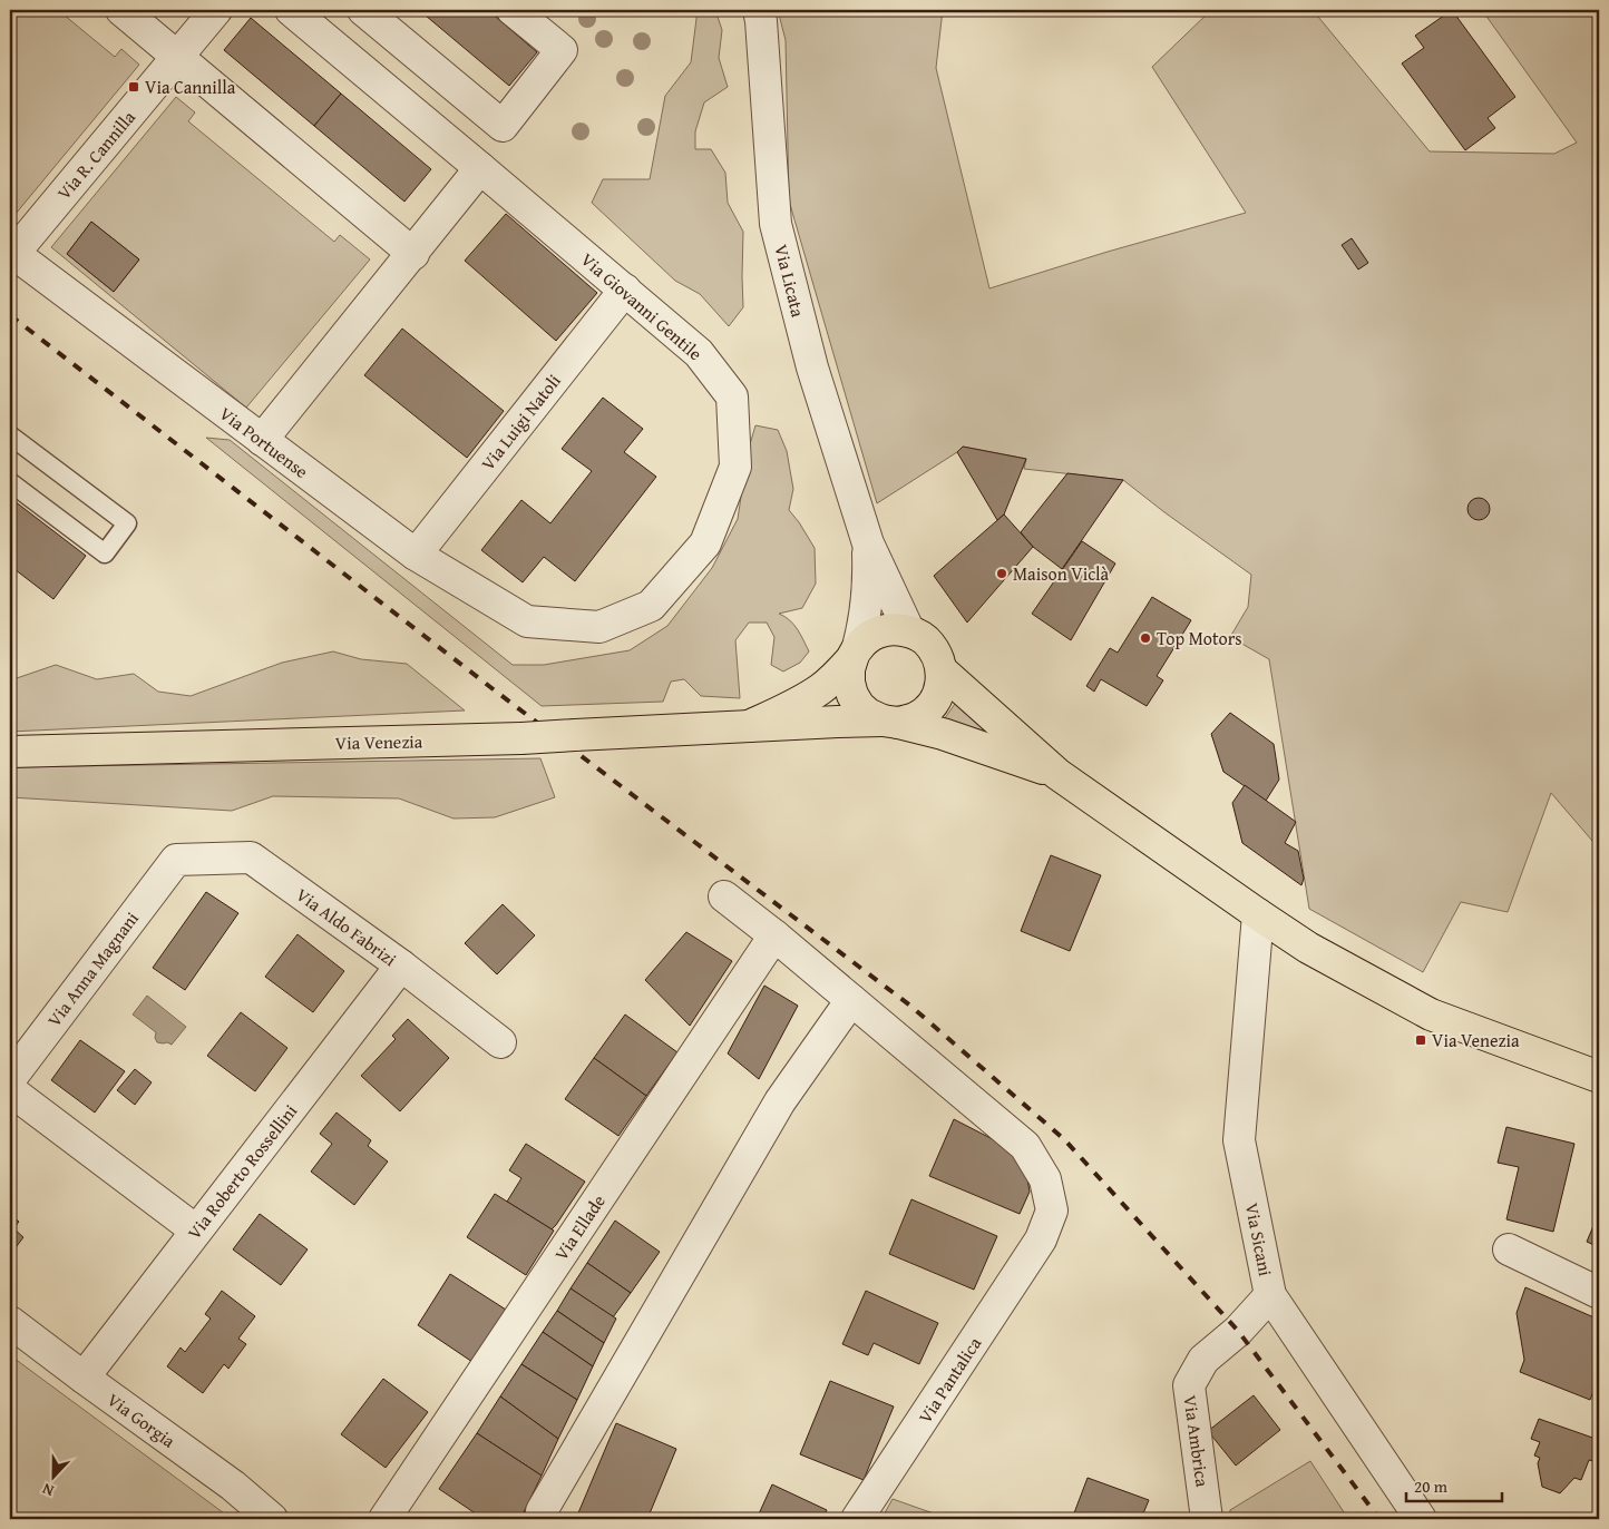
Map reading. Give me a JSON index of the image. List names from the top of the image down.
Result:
{
  "streets": {
    "main road": ["Via Venezia"],
    "street": [
      "Via R. Cannilla",
      "Via Licata",
      "Via Giovanni Gentile",
      "Via Luigi Natoli",
      "Via Portuense",
      "Via Aldo Fabrizi",
      "Via Anna Magnani",
      "Via Roberto Rossellini",
      "Via Ellade",
      "Via Sicani",
      "Via Pantalica",
      "Via Gorgia",
      "Via Ambrica"
    ]
  },
  "crossings": [
    ["Via R. Cannilla", "Via Portuense"],
    ["Via Giovanni Gentile", "Via Luigi Natoli"],
    ["Via Giovanni Gentile", "Via Portuense"],
    ["Via Luigi Natoli", "Via Portuense"],
    ["Via Aldo Fabrizi", "Via Anna Magnani"],
    ["Via Aldo Fabrizi", "Via Roberto Rossellini"],
    ["Via Roberto Rossellini", "Via Gorgia"],
    ["Via Ellade", "Via Pantalica"],
    ["Via Sicani", "Via Ambrica"]
  ],
  "places": {
    "transit": ["Via Cannilla", "Via Venezia"],
    "other": ["Maison Viclà", "Top Motors"]
  },
  "scale_bar": "20 m",
  "north": "bottom"
}
